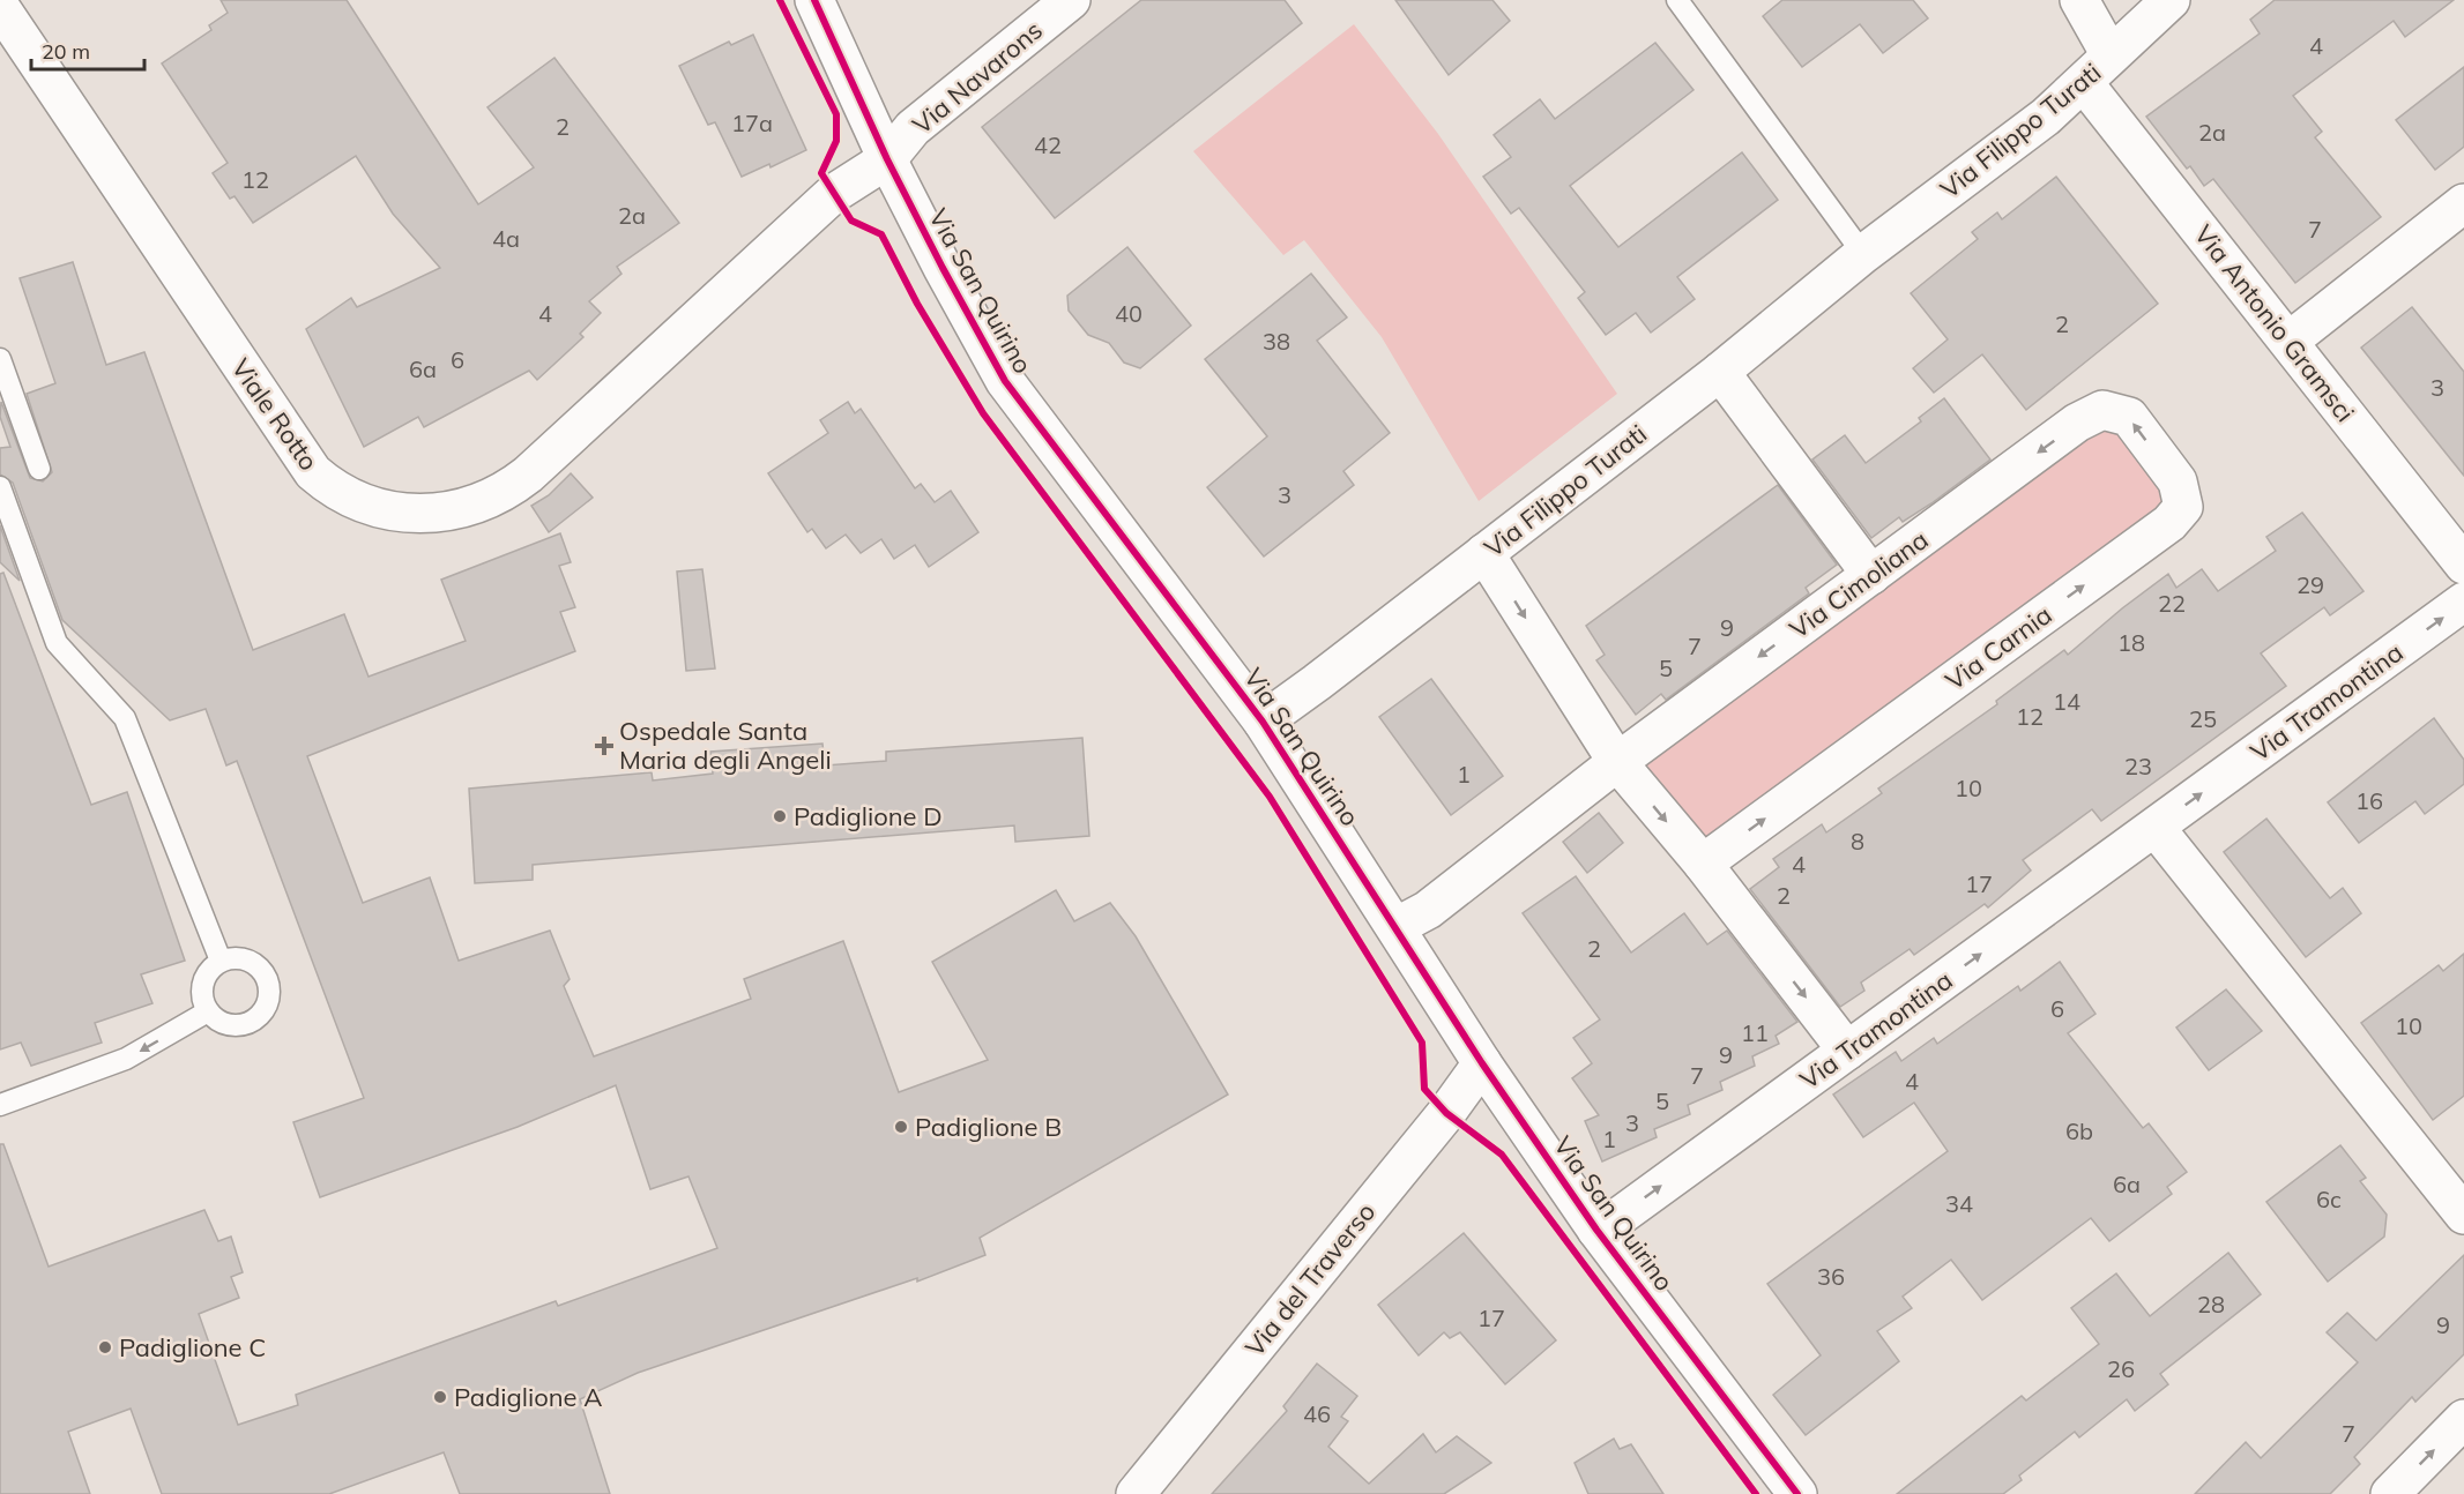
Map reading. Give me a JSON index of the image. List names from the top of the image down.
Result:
{
  "streets": {
    "street": [
      "Via Navarons",
      "Via Filippo Turati",
      "Via San Quirino",
      "Via Antonio Gramsci",
      "Viale Rotto",
      "Via Cimoliana",
      "Via Carnia",
      "Via Tramontina",
      "Via del Traverso"
    ]
  },
  "crossings": [
    ["Via Navarons", "Via San Quirino"],
    ["Via Navarons", "Viale Rotto"],
    ["Via Filippo Turati", "Via San Quirino"],
    ["Via Filippo Turati", "Via Antonio Gramsci"],
    ["Via San Quirino", "Viale Rotto"],
    ["Via San Quirino", "Via Cimoliana"],
    ["Via San Quirino", "Via Tramontina"],
    ["Via San Quirino", "Via del Traverso"],
    ["Via Cimoliana", "Via Carnia"]
  ],
  "one_way": ["Via Cimoliana", "Via Carnia", "Via Tramontina"],
  "places": {
    "health": ["Ospedale Santa Maria degli Angeli"],
    "other": [
      "Padiglione D",
      "Padiglione B",
      "Padiglione C",
      "Padiglione A"
    ]
  },
  "house_numbers": [
    "4",
    "17a",
    "2",
    "2a",
    "42",
    "12",
    "2a",
    "7",
    "4a",
    "4",
    "40",
    "2",
    "38",
    "6",
    "6a",
    "3",
    "3",
    "29",
    "22",
    "9",
    "18",
    "7",
    "5",
    "14",
    "12",
    "25",
    "23",
    "1",
    "10",
    "16",
    "8",
    "4",
    "17",
    "2",
    "2",
    "6",
    "10",
    "11",
    "9",
    "7",
    "4",
    "5",
    "3",
    "6b",
    "1",
    "6a",
    "6c",
    "34",
    "36",
    "28",
    "17",
    "9",
    "26",
    "46",
    "7"
  ],
  "scale_bar": "20 m"
}
